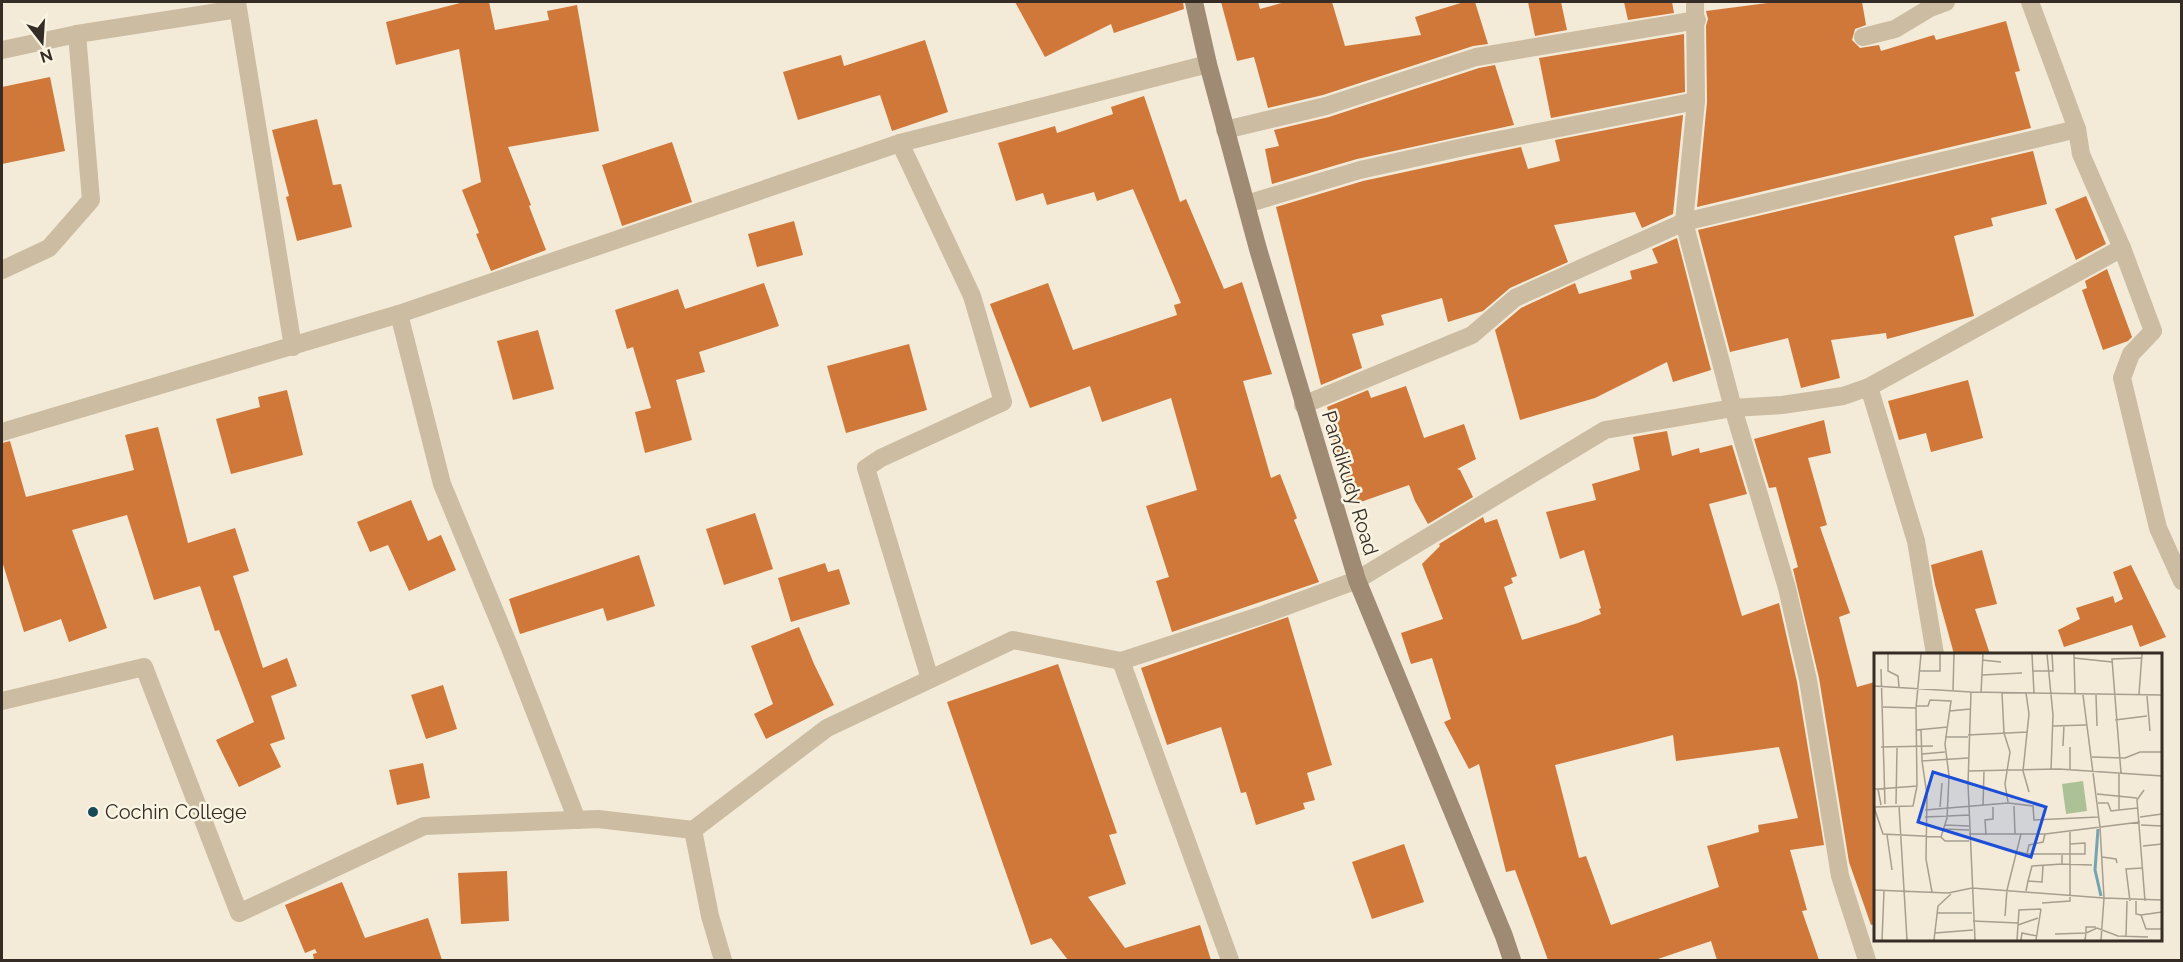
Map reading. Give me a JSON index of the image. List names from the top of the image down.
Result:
{
  "streets": {
    "street": ["Pandikudy Road"]
  },
  "places": ["Cochin College"],
  "north": "bottom"
}
